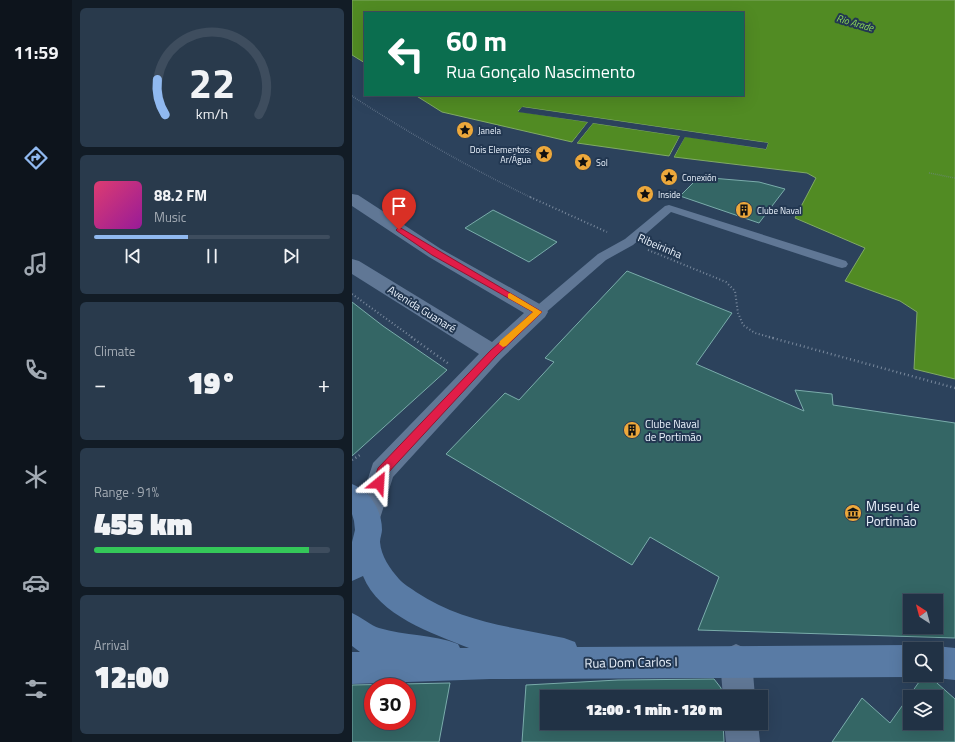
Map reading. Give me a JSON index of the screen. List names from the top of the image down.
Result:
{
  "streets": {
    "street": ["Avenida Guanaré", "Rua Dom Carlos I"],
    "path": ["Ribeirinha"]
  },
  "water": ["Rio Arade"],
  "places": {
    "place": [
      "Janela",
      "Dois Elementos: Ar/Água",
      "Sol",
      "Conexión",
      "Inside"
    ],
    "building": ["Clube Naval", "Clube Naval de Portimão"],
    "museum": ["Museu de Portimão"]
  },
  "north": "top left",
  "page": {
    "tabs": "11:59",
    "turn": ["60 m", "Rua Gonçalo Nascimento"],
    "song": ["88.2 FM", "Music"],
    "tile": [
      "Climate",
      ["Range · 91%", "455 km"],
      ["Arrival", "12:00"]
    ],
    "heat": ["−", "19°", "+"],
    "limit": "30",
    "trip": "12:00 · 1 min · 120 m",
    "gauge": ["22", "km/h"]
  }
}
